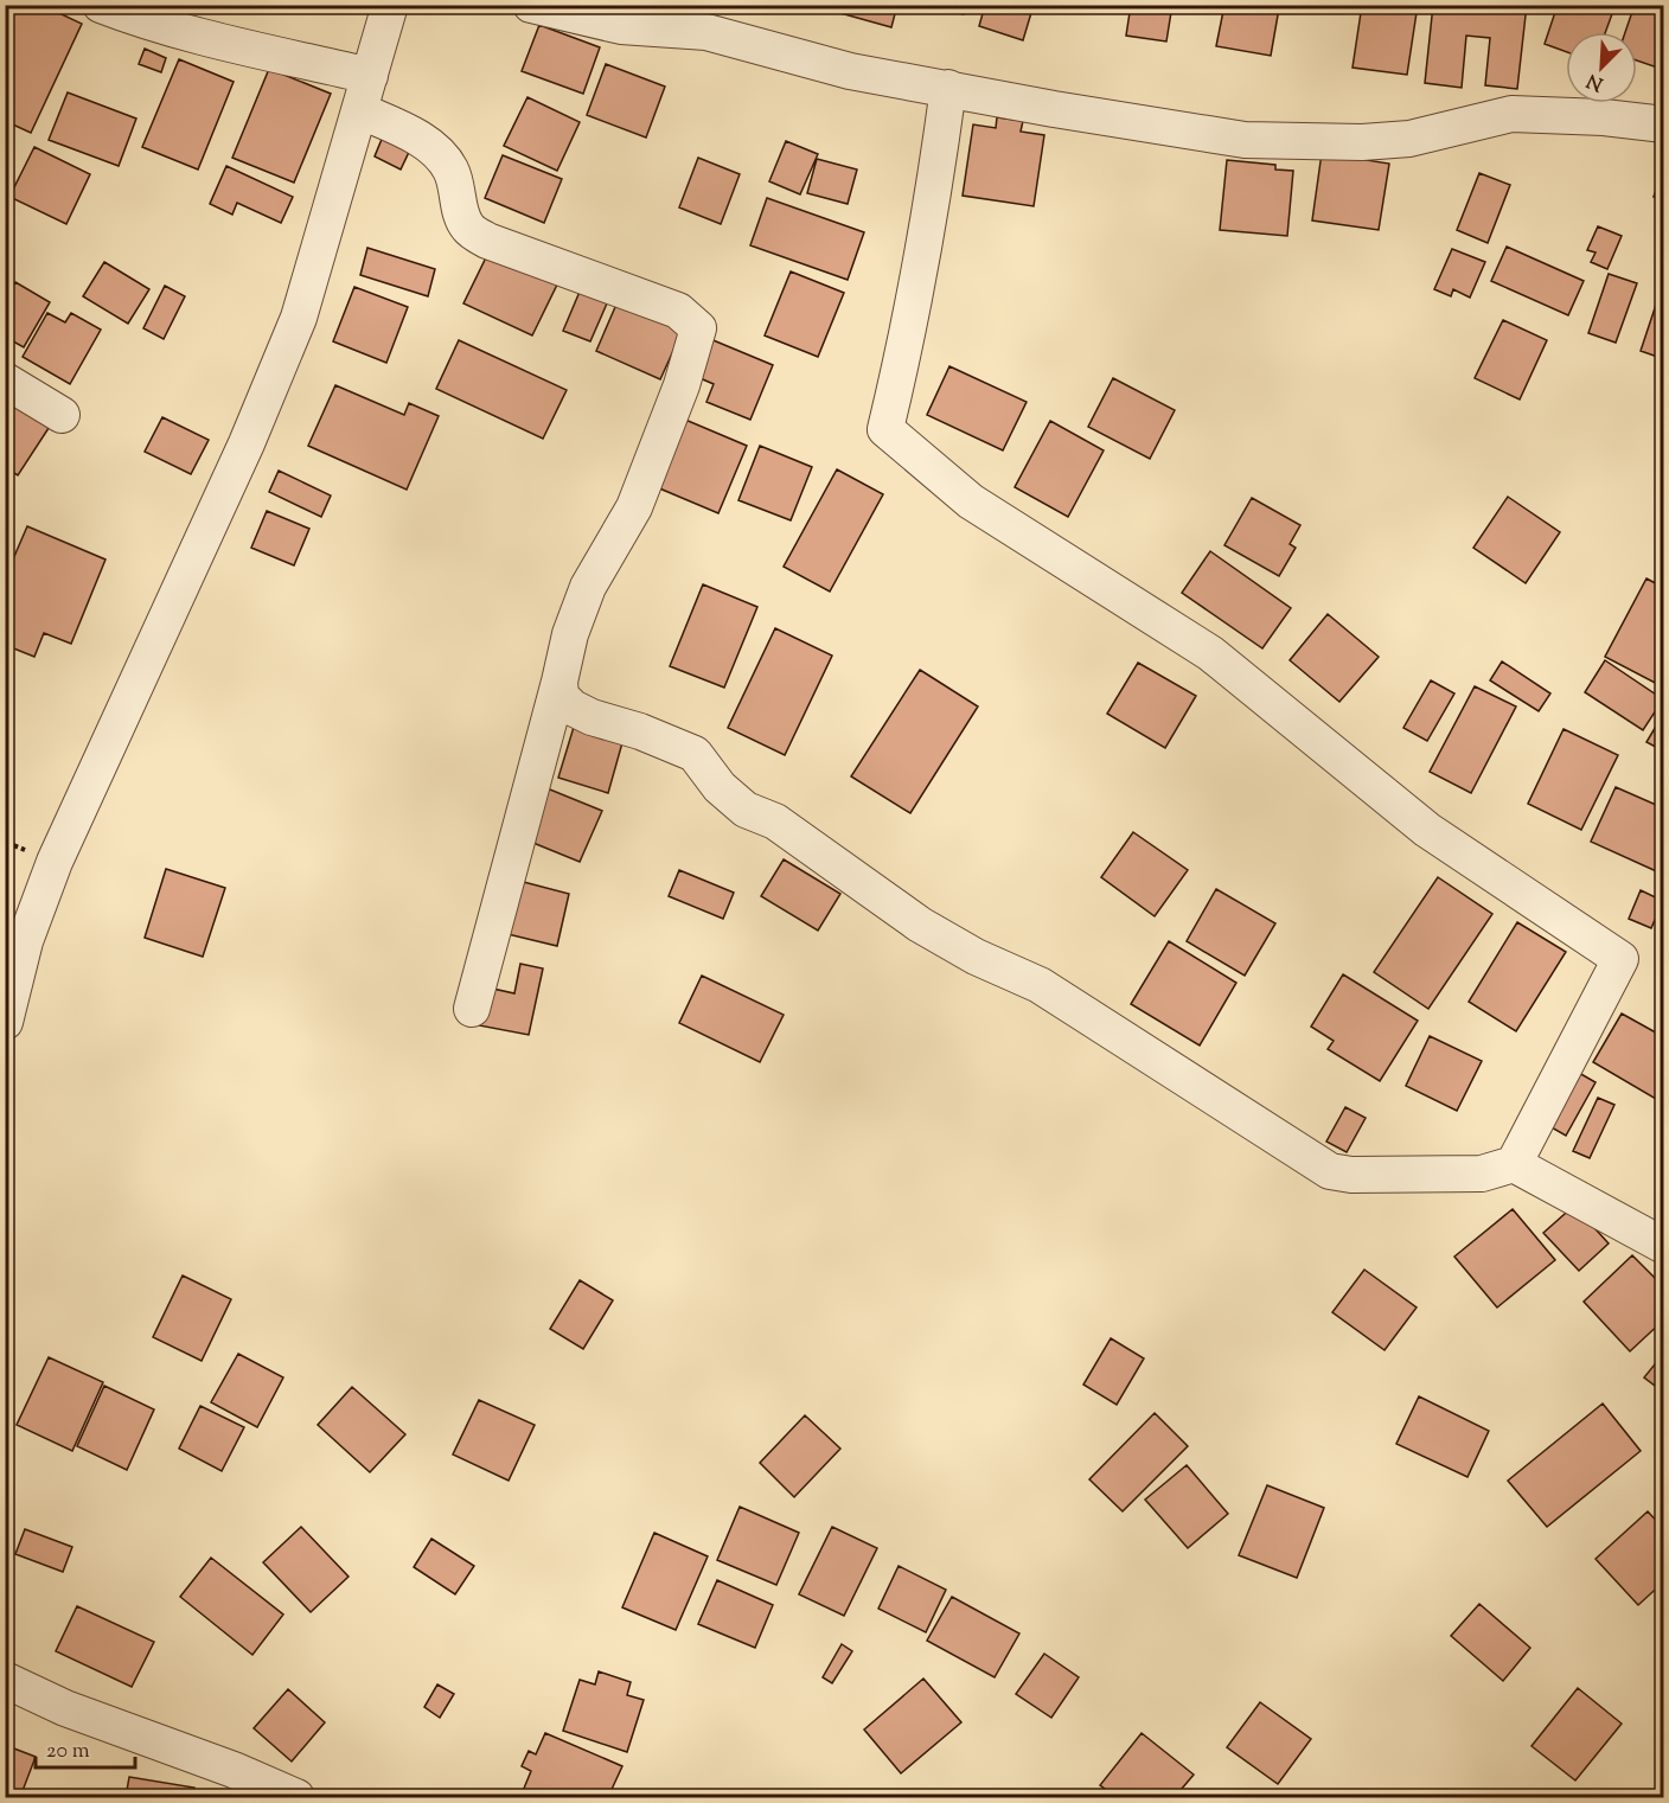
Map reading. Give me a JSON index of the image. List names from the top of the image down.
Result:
{
  "scale_bar": "20 m",
  "north": "bottom left"
}
